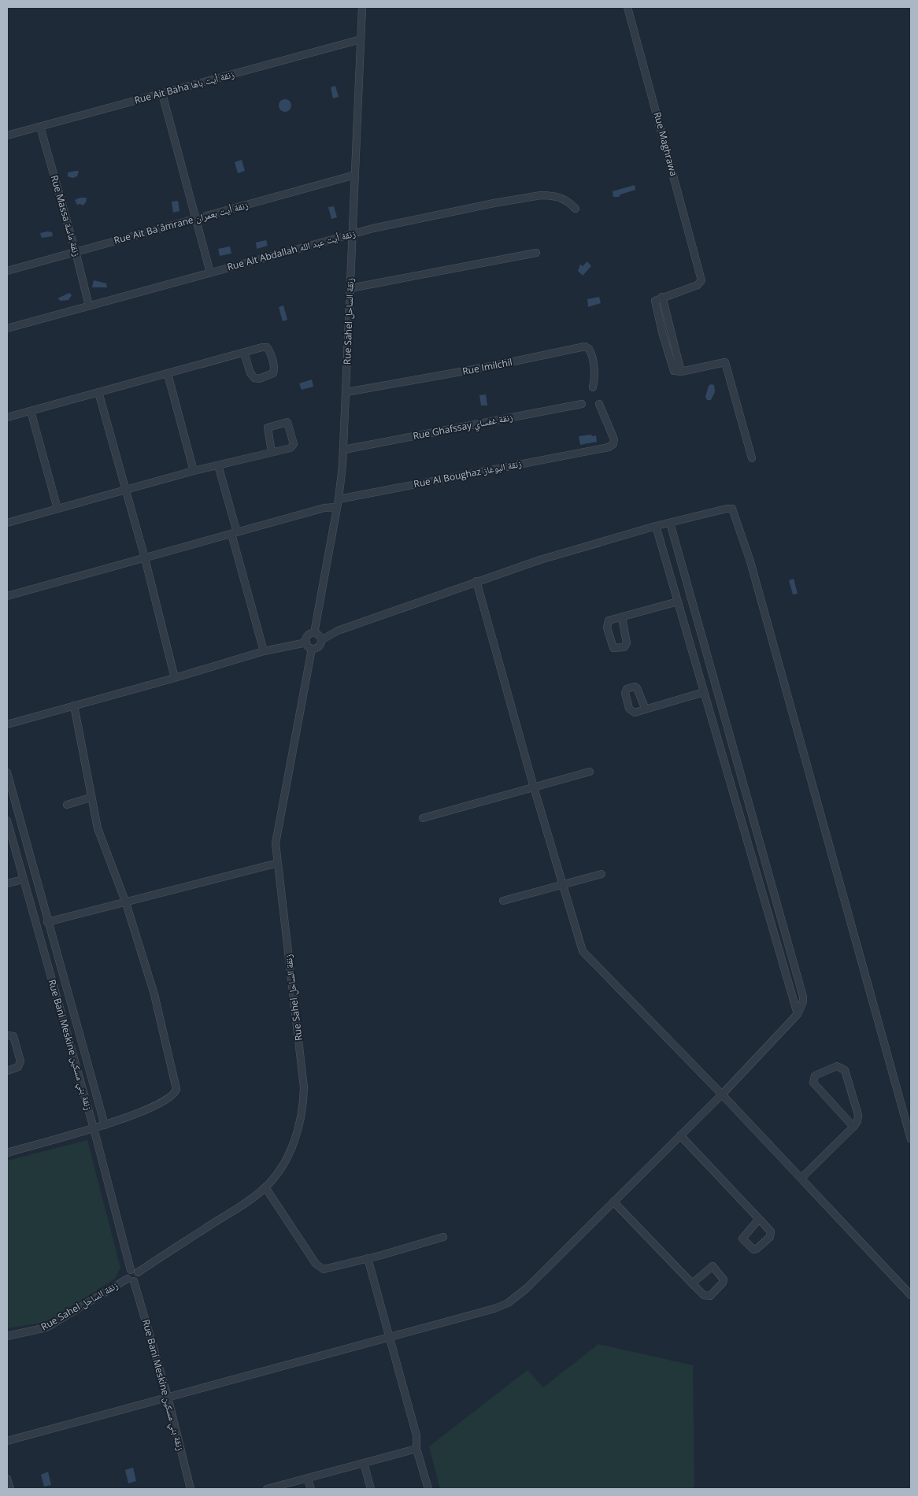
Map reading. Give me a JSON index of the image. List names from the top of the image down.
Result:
{
  "streets": {
    "street": [
      "Rue Ait Baha زنقة أيت باها",
      "Rue Maghrawa",
      "Rue Massa زنقة ماسة",
      "Rue Ait Ba´âmrane زنقة أيت بعمران",
      "Rue Ait Abdallah زنقة أيت عبد الله",
      "Rue Sahel زنقة الساحل",
      "Rue Imilchil",
      "Rue Ghafssay زنقة غفساي",
      "Rue Al Boughaz زنقة البوغاز",
      "Rue Bani Meskine زنقة بني مسكين"
    ]
  },
  "crossings": [
    ["Rue Ait Baha زنقة أيت باها", "Rue Massa زنقة ماسة"],
    ["Rue Ait Baha زنقة أيت باها", "Rue Sahel زنقة الساحل"],
    ["Rue Massa زنقة ماسة", "Rue Ait Ba´âmrane زنقة أيت بعمران"],
    ["Rue Massa زنقة ماسة", "Rue Ait Abdallah زنقة أيت عبد الله"],
    ["Rue Ait Ba´âmrane زنقة أيت بعمران", "Rue Sahel زنقة الساحل"],
    ["Rue Ait Abdallah زنقة أيت عبد الله", "Rue Sahel زنقة الساحل"],
    ["Rue Sahel زنقة الساحل", "Rue Imilchil"],
    ["Rue Sahel زنقة الساحل", "Rue Ghafssay زنقة غفساي"],
    ["Rue Sahel زنقة الساحل", "Rue Al Boughaz زنقة البوغاز"],
    ["Rue Sahel زنقة الساحل", "Rue Bani Meskine زنقة بني مسكين"]
  ]
}
